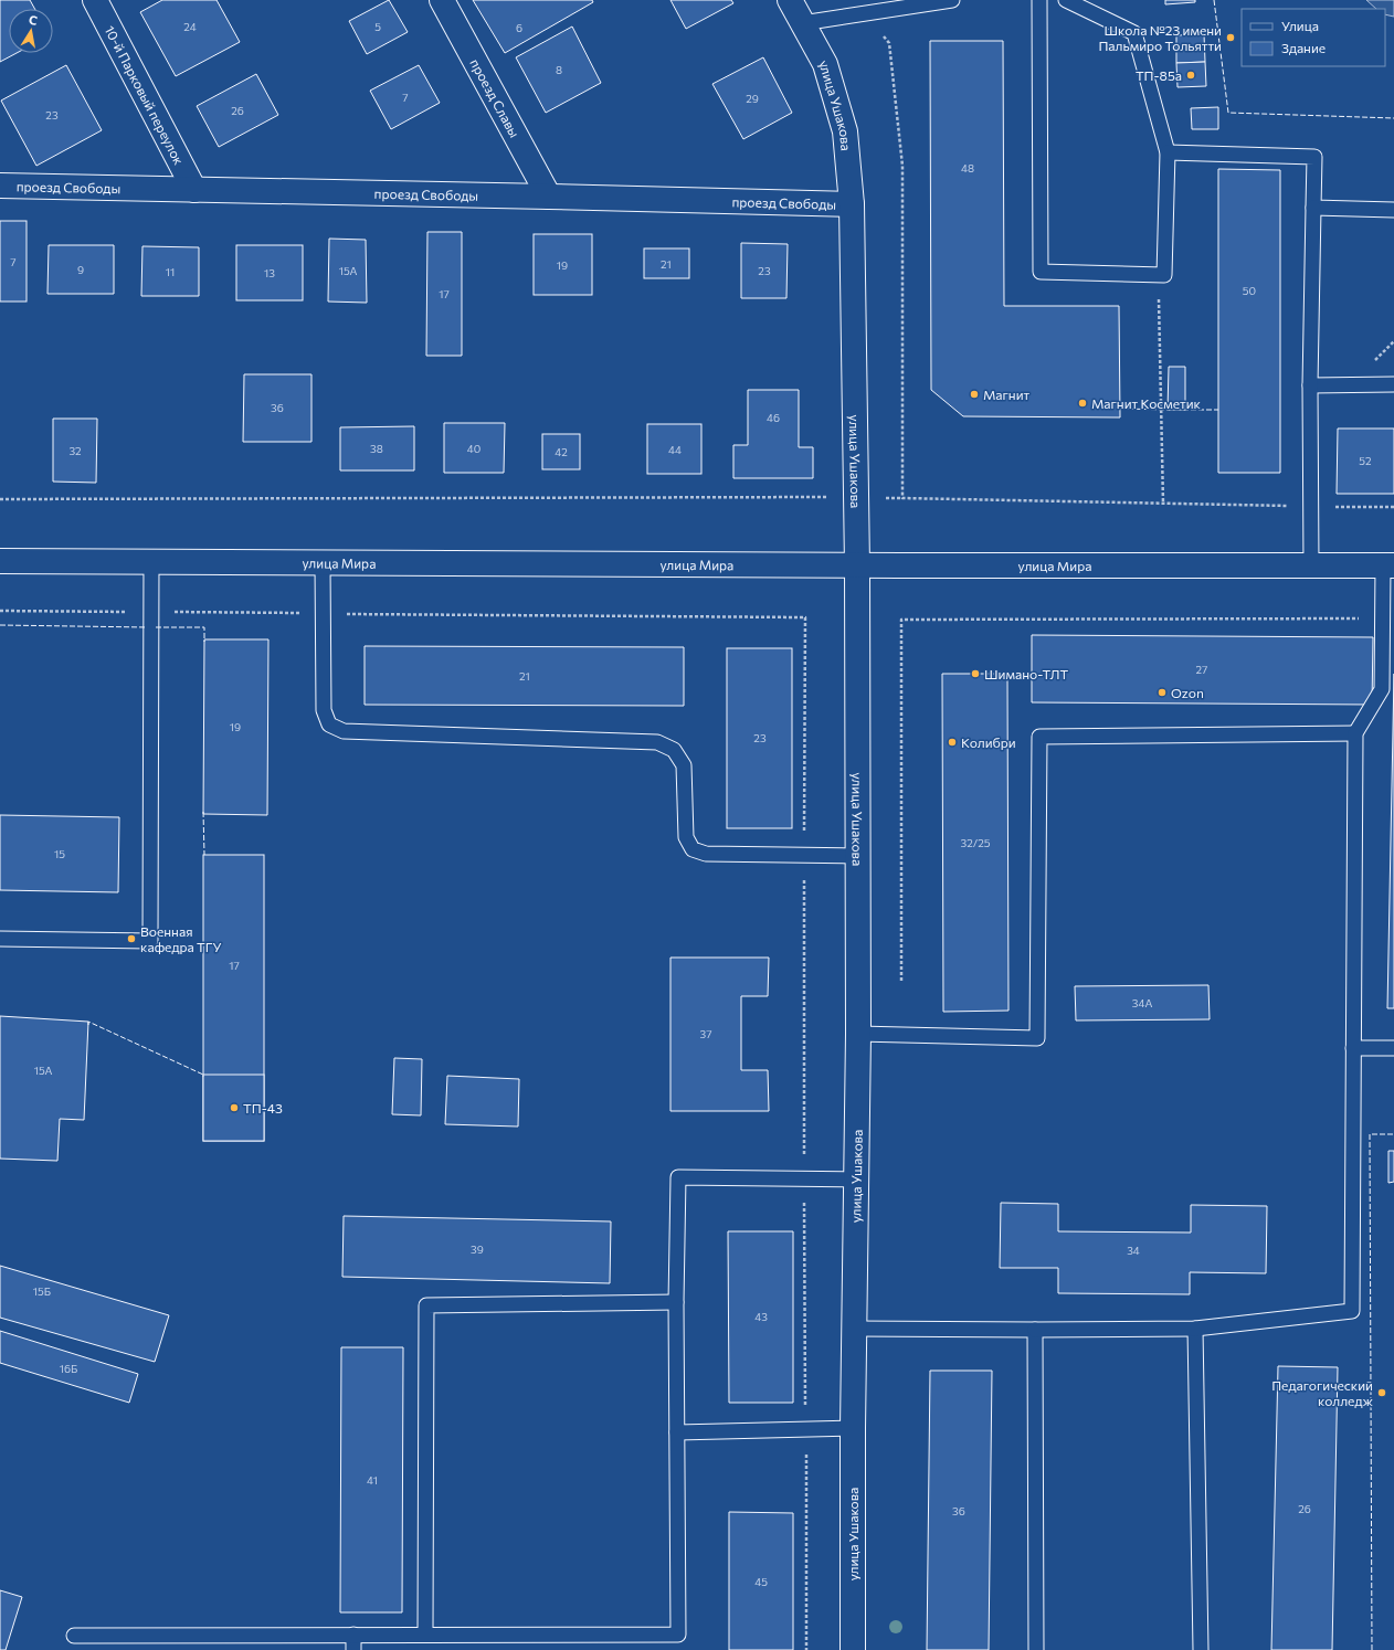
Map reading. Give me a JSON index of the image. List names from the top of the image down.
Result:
{
  "streets": {
    "street": [
      "10-й Парковый переулок",
      "проезд Славы",
      "улица Ушакова",
      "проезд Свободы",
      "улица Мира"
    ]
  },
  "crossings": [
    ["10-й Парковый переулок", "проезд Свободы"],
    ["проезд Славы", "проезд Свободы"],
    ["улица Ушакова", "проезд Свободы"],
    ["улица Ушакова", "улица Мира"]
  ],
  "places": [
    "Школа №23 имени Пальмиро Тольятти",
    "ТП-85а",
    "Магнит",
    "Магнит Косметик",
    "Шимано-ТЛТ",
    "Ozon",
    "Колибри",
    "Военная кафедра ТГУ",
    "ТП-43",
    "Педагогический колледж"
  ],
  "house_numbers": [
    "24",
    "5",
    "6",
    "8",
    "7",
    "29",
    "26",
    "23",
    "48",
    "7",
    "21",
    "19",
    "9",
    "15А",
    "23",
    "11",
    "13",
    "50",
    "17",
    "36",
    "46",
    "38",
    "40",
    "44",
    "32",
    "42",
    "52",
    "27",
    "21",
    "19",
    "23",
    "32/25",
    "15",
    "17",
    "34А",
    "37",
    "15А",
    "39",
    "34",
    "15Б",
    "43",
    "16Б",
    "41",
    "26",
    "36",
    "45"
  ],
  "legend": ["Улица", "Здание"],
  "north": "top"
}
